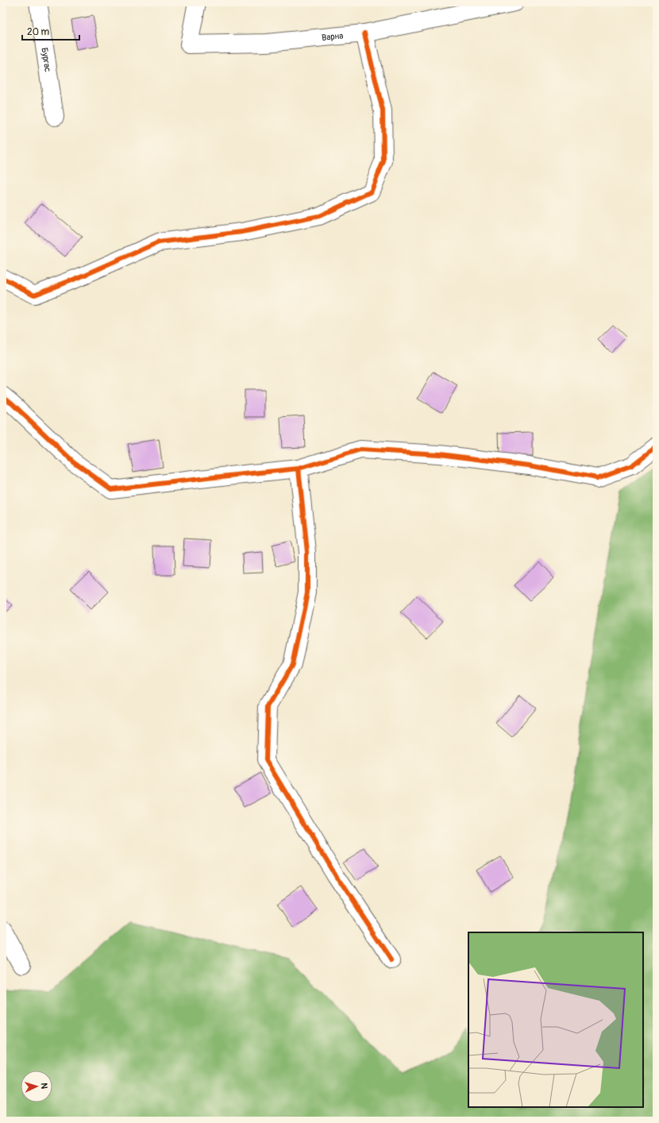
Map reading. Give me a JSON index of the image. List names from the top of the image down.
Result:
{
  "streets": {
    "street": ["Варна", "Бургас"]
  },
  "scale_bar": "20 m",
  "north": "right"
}
